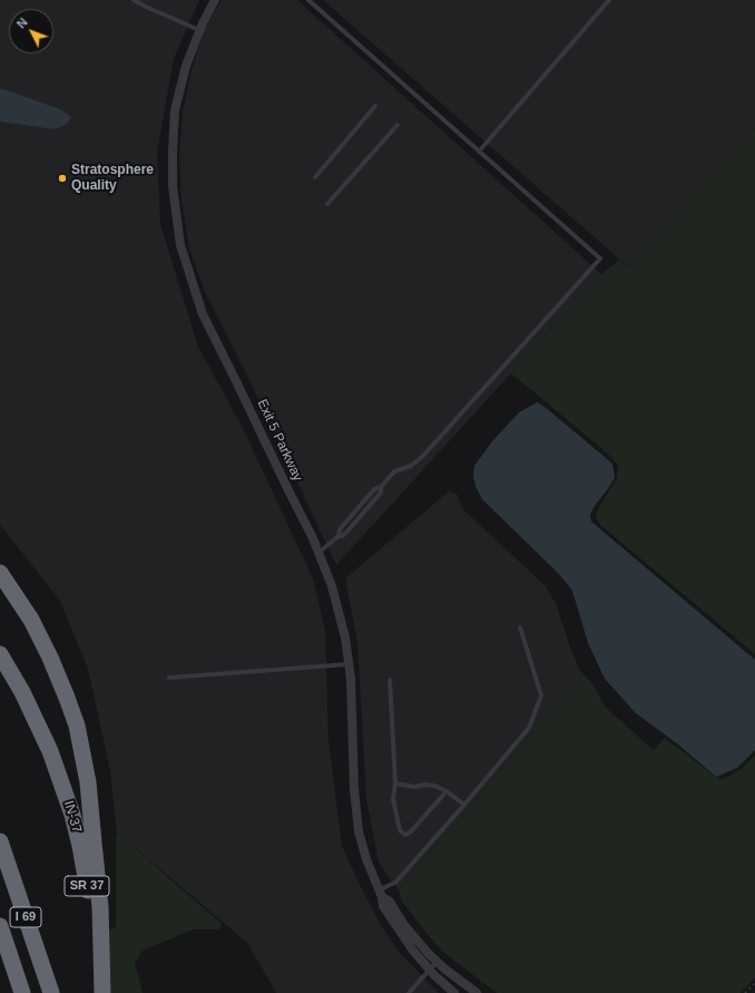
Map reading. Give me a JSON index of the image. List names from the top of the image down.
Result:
{
  "streets": {
    "highway": ["IN-37", "SR 37", "I 69"],
    "street": ["Exit 5 Parkway"]
  },
  "places": ["Stratosphere Quality"],
  "north": "top left"
}
